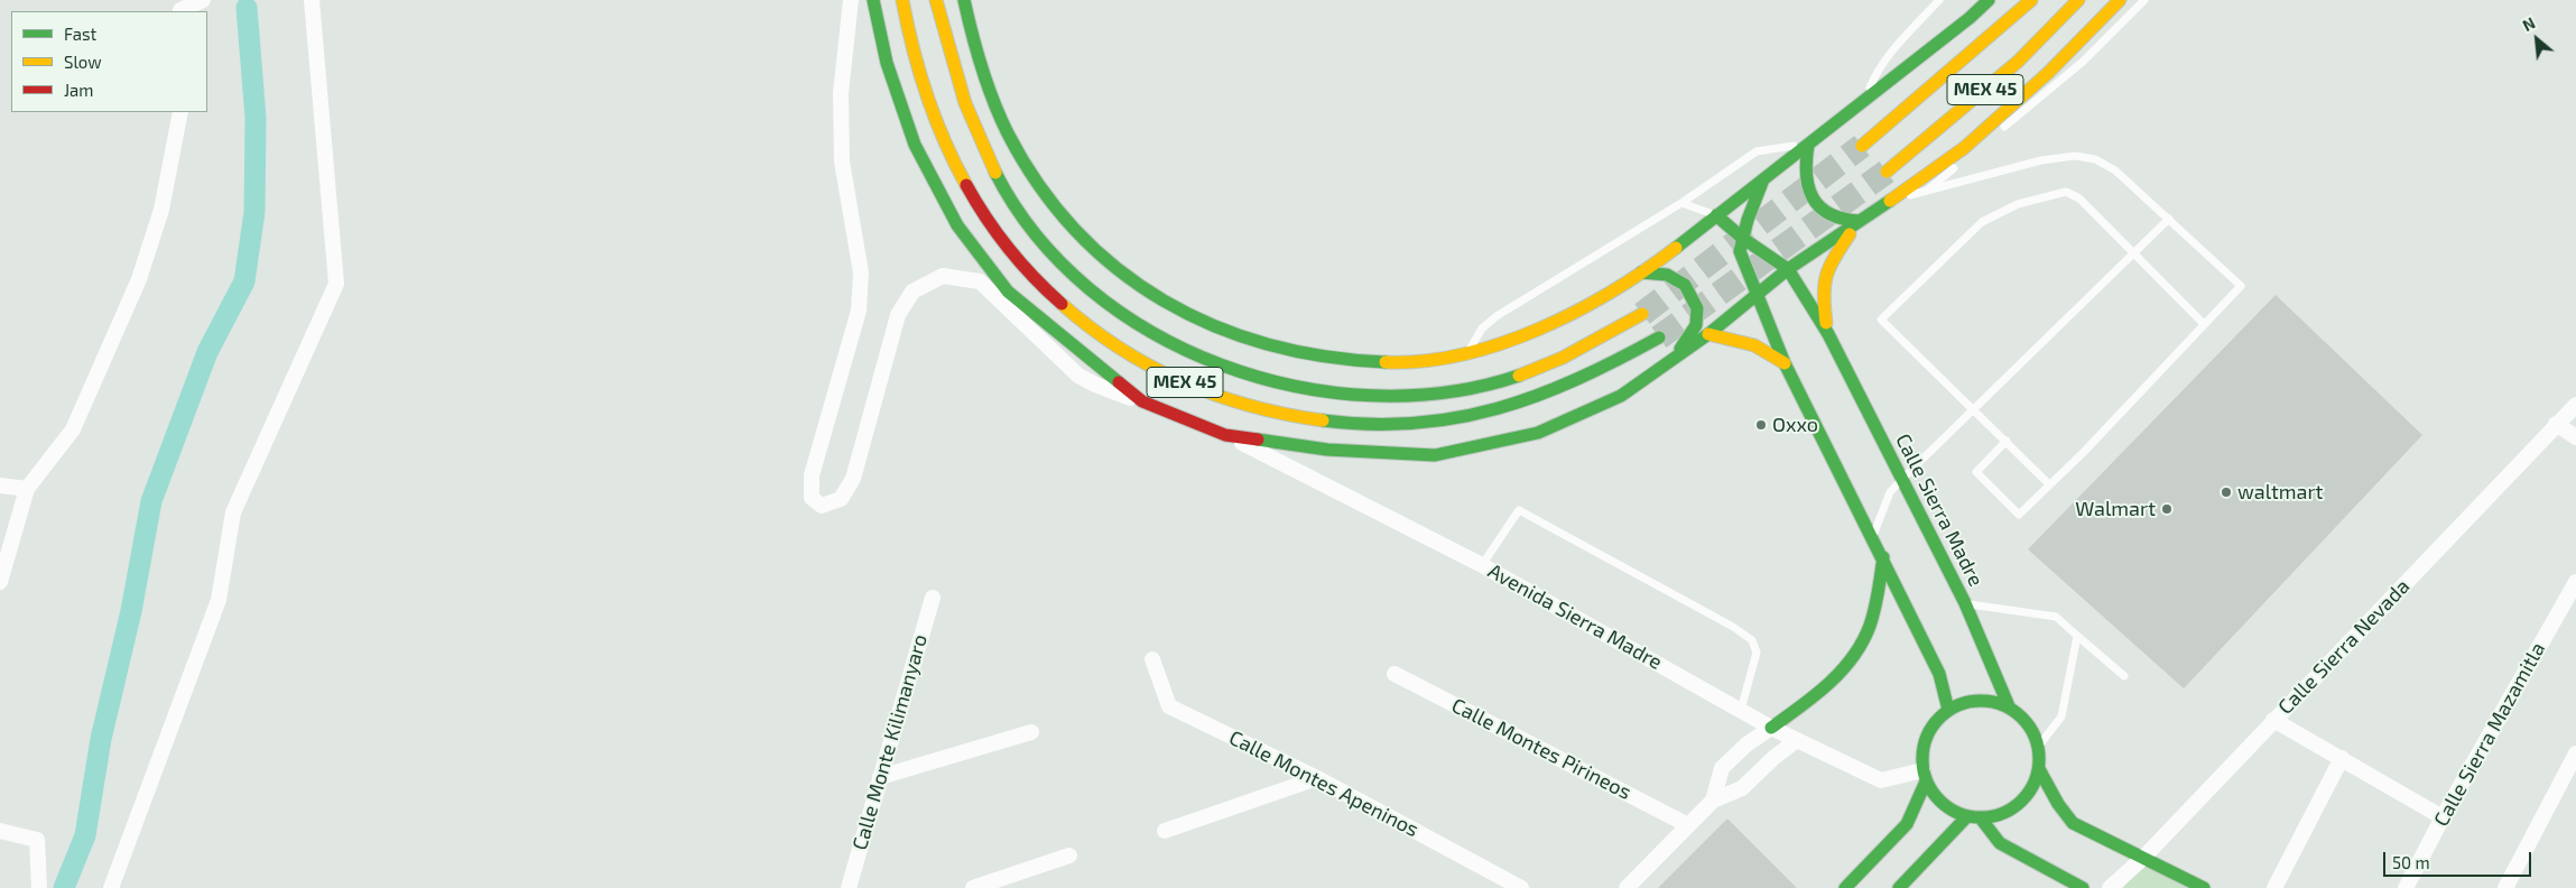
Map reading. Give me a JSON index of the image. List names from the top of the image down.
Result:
{
  "streets": {
    "street": [
      "MEX 45",
      "Calle Sierra Madre",
      "Avenida Sierra Madre",
      "Calle Sierra Nevada",
      "Calle Sierra Mazamitla",
      "Calle Monte Kilimanyaro",
      "Calle Montes Pirineos",
      "Calle Montes Apeninos"
    ]
  },
  "crossings": [
    ["Calle Sierra Madre", "Avenida Sierra Madre"]
  ],
  "places": ["Oxxo", "waltmart", "Walmart"],
  "legend": ["Fast", "Slow", "Jam"],
  "scale_bar": "50 m",
  "north": "top left"
}
